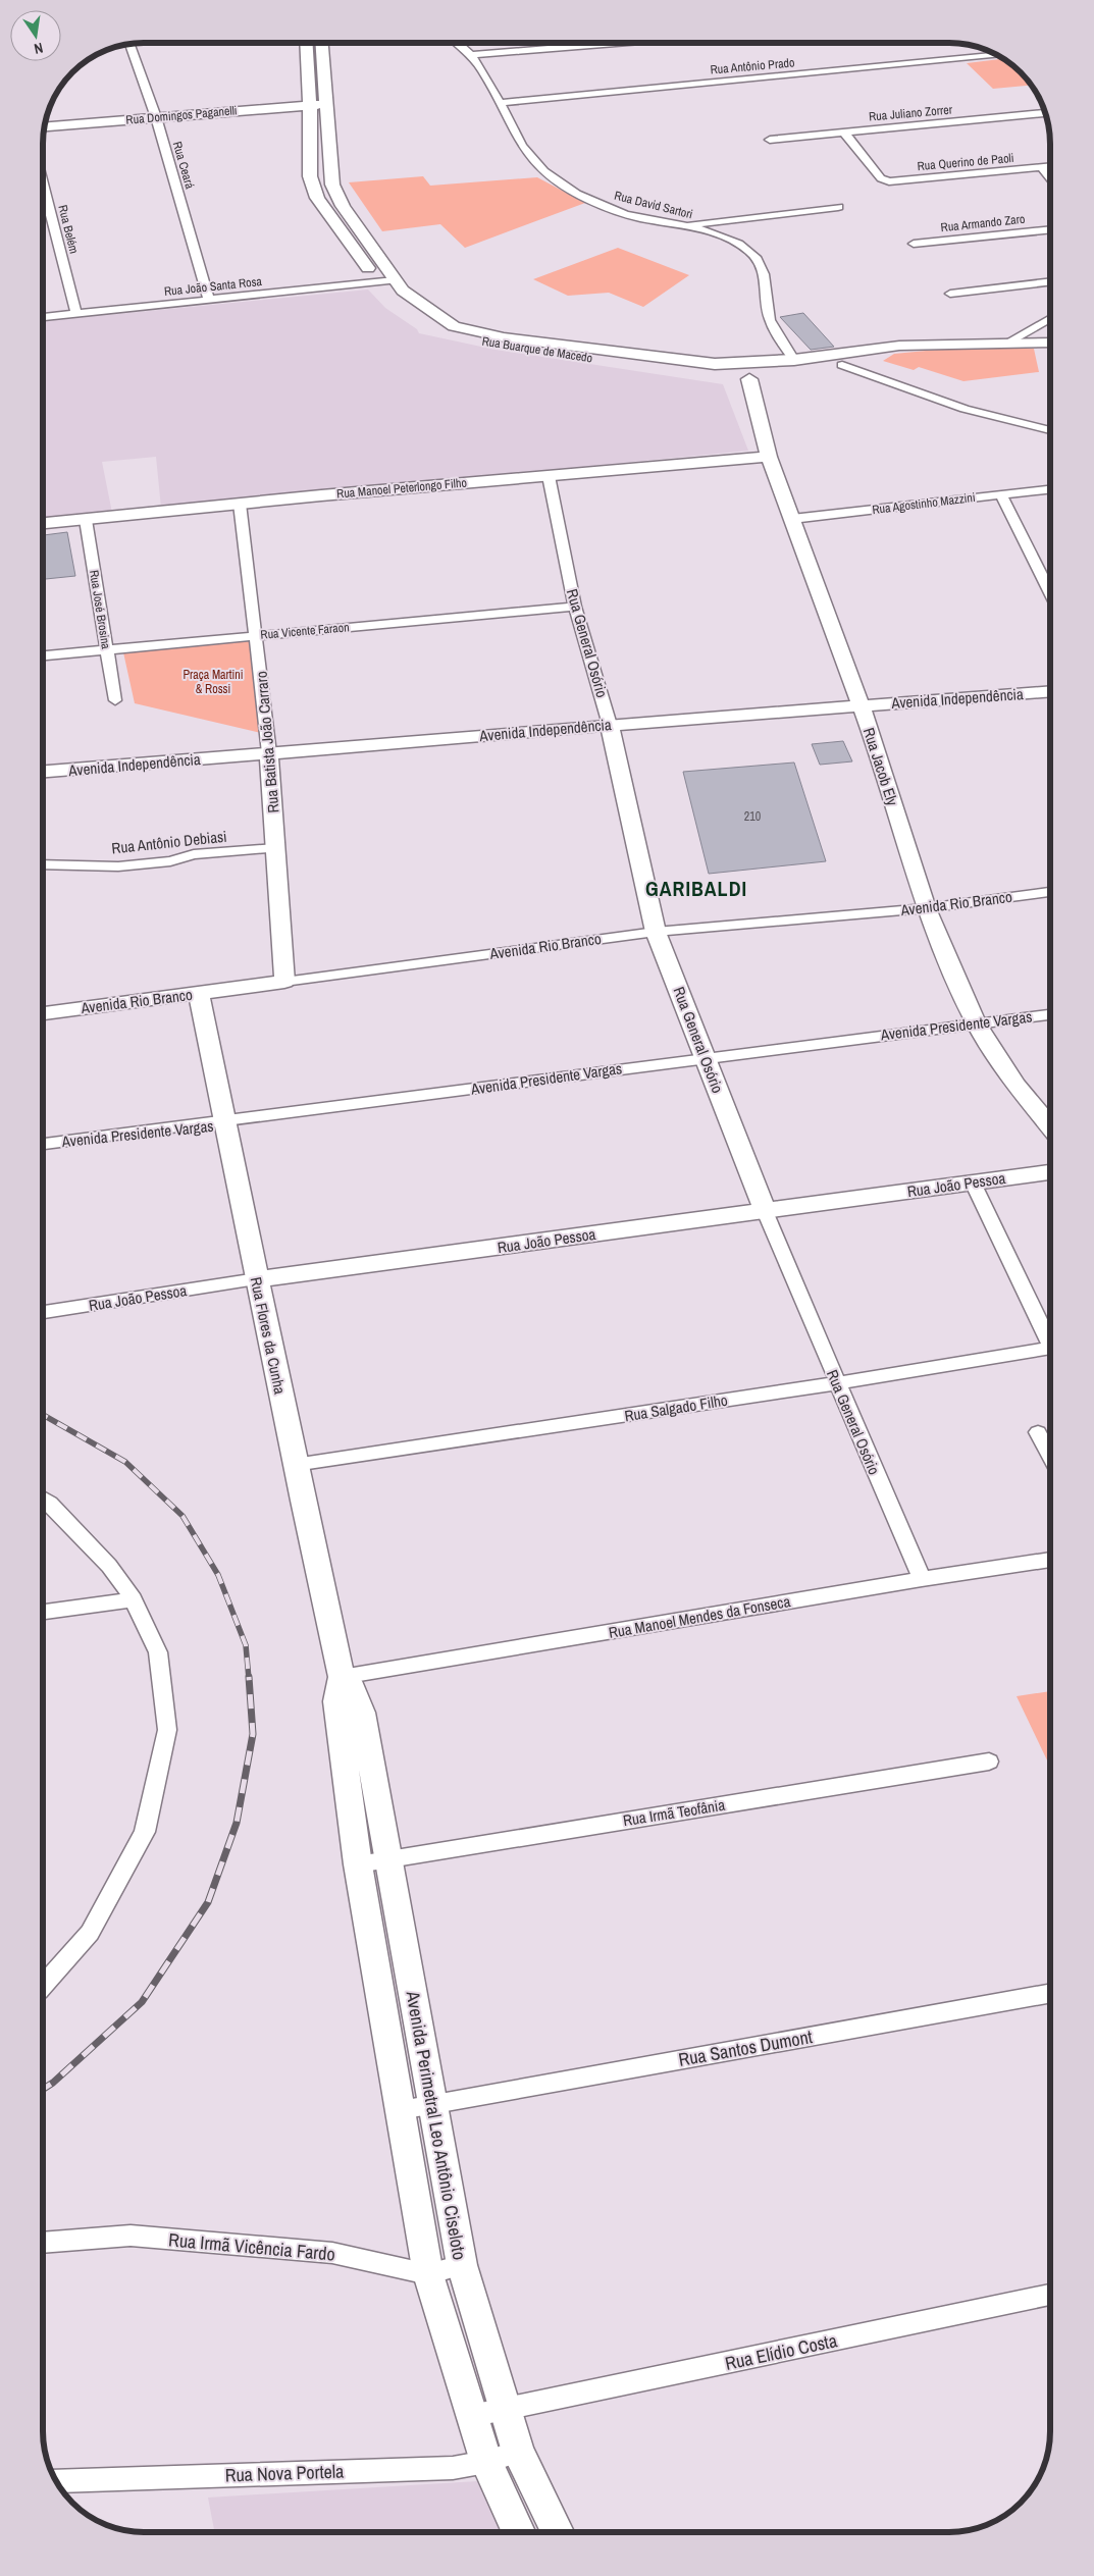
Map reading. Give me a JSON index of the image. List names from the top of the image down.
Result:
{
  "streets": {
    "main road": [
      "Rua Domingos Paganelli",
      "Rua Buarque de Macedo",
      "Rua Manoel Peterlongo Filho",
      "Rua General Osório",
      "Avenida Independência",
      "Rua Batista João Carraro",
      "Rua Jacob Ely",
      "Avenida Rio Branco",
      "Rua João Pessoa",
      "Rua Flores da Cunha",
      "Avenida Perimetral Leo Antônio Ciseloto"
    ],
    "street": [
      "Rua Antônio Prado",
      "Rua Juliano Zorrer",
      "Rua Querino de Paoli",
      "Rua Ceará",
      "Rua David Sartori",
      "Rua Armando Zaro",
      "Rua Belém",
      "Rua João Santa Rosa",
      "Rua Agostinho Mazzini",
      "Rua José Brosina",
      "Rua Vicente Faraon",
      "Rua Antônio Debiasi",
      "Avenida Presidente Vargas",
      "Rua Salgado Filho",
      "Rua Manoel Mendes da Fonseca",
      "Rua Irmã Teofânia",
      "Rua Santos Dumont",
      "Rua Irmã Vicência Fardo",
      "Rua Elídio Costa",
      "Rua Nova Portela"
    ]
  },
  "crossings": [
    ["Rua Antônio Prado", "Rua David Sartori"],
    ["Rua Juliano Zorrer", "Rua Querino de Paoli"],
    ["Rua Domingos Paganelli", "Rua Ceará"],
    ["Rua Domingos Paganelli", "Rua Buarque de Macedo"],
    ["Rua Ceará", "Rua João Santa Rosa"],
    ["Rua David Sartori", "Rua Buarque de Macedo"],
    ["Rua Belém", "Rua João Santa Rosa"],
    ["Rua João Santa Rosa", "Rua Buarque de Macedo"],
    ["Rua Buarque de Macedo", "Rua Jacob Ely"],
    ["Rua Manoel Peterlongo Filho", "Rua José Brosina"],
    ["Rua Manoel Peterlongo Filho", "Rua General Osório"],
    ["Rua Manoel Peterlongo Filho", "Rua Batista João Carraro"],
    ["Rua Manoel Peterlongo Filho", "Rua Jacob Ely"],
    ["Rua Agostinho Mazzini", "Rua Jacob Ely"],
    ["Rua José Brosina", "Rua Vicente Faraon"],
    ["Rua Vicente Faraon", "Rua General Osório"],
    ["Rua Vicente Faraon", "Rua Batista João Carraro"],
    ["Rua General Osório", "Avenida Independência"],
    ["Rua General Osório", "Avenida Rio Branco"],
    ["Rua General Osório", "Avenida Presidente Vargas"],
    ["Rua General Osório", "Rua João Pessoa"],
    ["Rua General Osório", "Rua Salgado Filho"],
    ["Rua General Osório", "Rua Manoel Mendes da Fonseca"],
    ["Avenida Independência", "Rua Batista João Carraro"],
    ["Avenida Independência", "Rua Jacob Ely"],
    ["Rua Batista João Carraro", "Rua Antônio Debiasi"],
    ["Rua Batista João Carraro", "Avenida Rio Branco"],
    ["Rua Jacob Ely", "Avenida Rio Branco"],
    ["Rua Jacob Ely", "Avenida Presidente Vargas"],
    ["Avenida Rio Branco", "Rua Flores da Cunha"],
    ["Avenida Presidente Vargas", "Rua Flores da Cunha"],
    ["Rua João Pessoa", "Rua Flores da Cunha"],
    ["Rua Flores da Cunha", "Rua Salgado Filho"],
    ["Rua Flores da Cunha", "Rua Manoel Mendes da Fonseca"],
    ["Rua Flores da Cunha", "Avenida Perimetral Leo Antônio Ciseloto"],
    ["Rua Manoel Mendes da Fonseca", "Avenida Perimetral Leo Antônio Ciseloto"],
    ["Rua Irmã Teofânia", "Avenida Perimetral Leo Antônio Ciseloto"],
    ["Rua Santos Dumont", "Avenida Perimetral Leo Antônio Ciseloto"],
    ["Avenida Perimetral Leo Antônio Ciseloto", "Rua Irmã Vicência Fardo"],
    ["Avenida Perimetral Leo Antônio Ciseloto", "Rua Elídio Costa"],
    ["Avenida Perimetral Leo Antônio Ciseloto", "Rua Nova Portela"]
  ],
  "districts": ["GARIBALDI"],
  "parks": ["Praça Martini & Rossi"],
  "house_numbers": ["210"],
  "north": "bottom"
}
